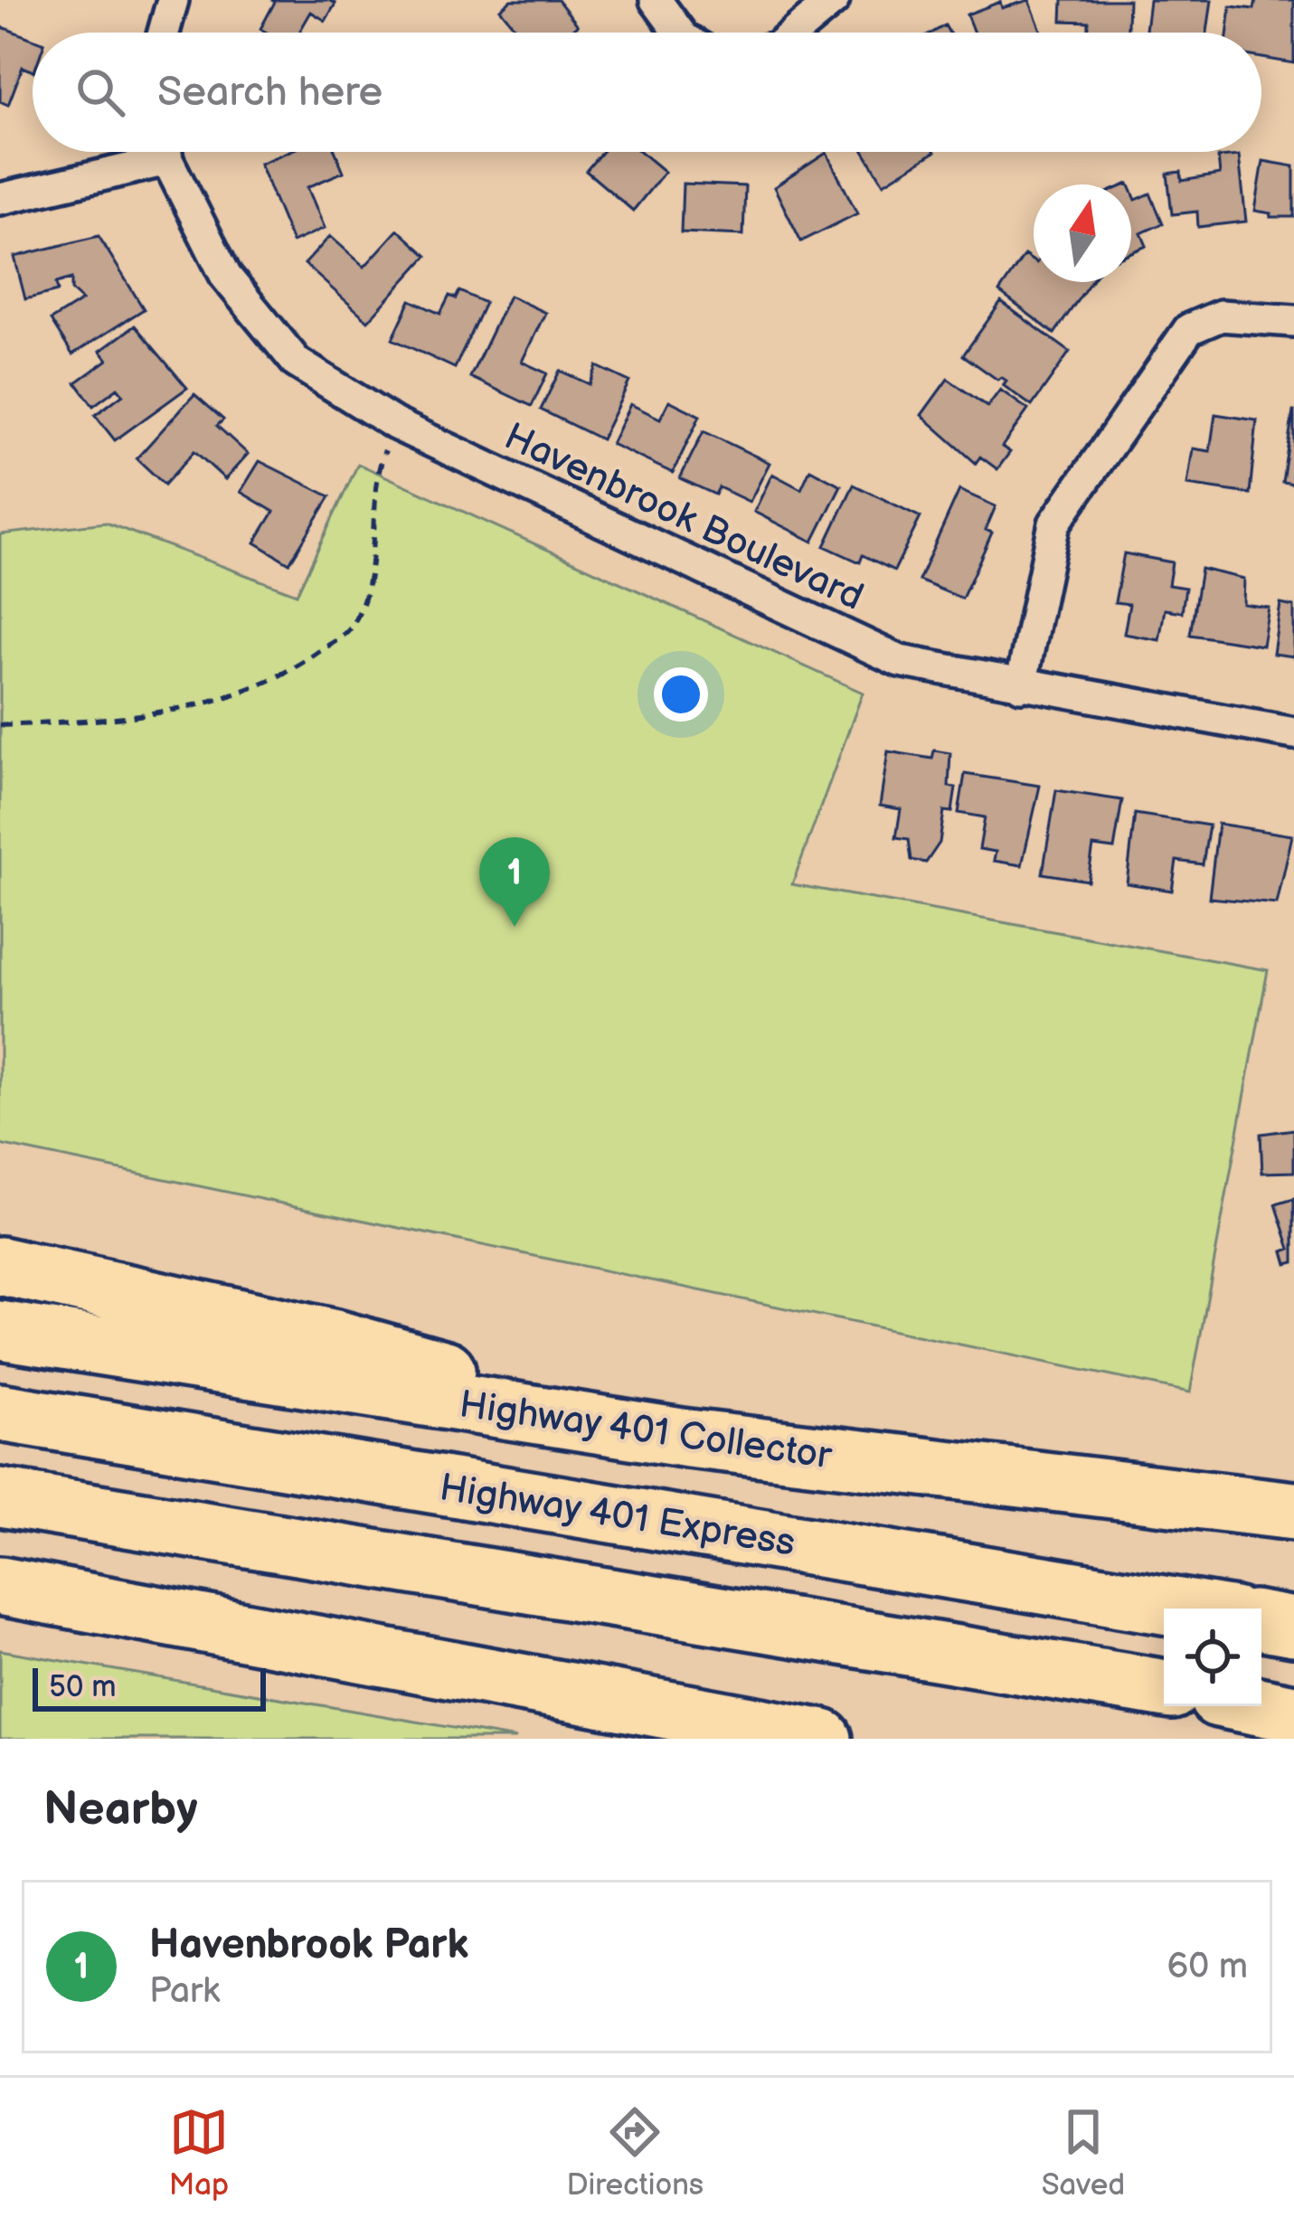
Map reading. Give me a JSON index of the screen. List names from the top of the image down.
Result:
{
  "streets": {
    "highway": ["Highway 401 Collector", "Highway 401 Express"],
    "street": ["Havenbrook Boulevard"]
  },
  "scale_bar": "50 m",
  "north": "top",
  "page": {
    "search": "Search here",
    "pins": "1",
    "scale": "50 m",
    "heading": "Nearby",
    "list": [
      {
        "mark": "1",
        "name": "Havenbrook Park",
        "note": "Park",
        "value": "60 m"
      }
    ],
    "nav": ["Map", "Directions", "Saved"]
  }
}
